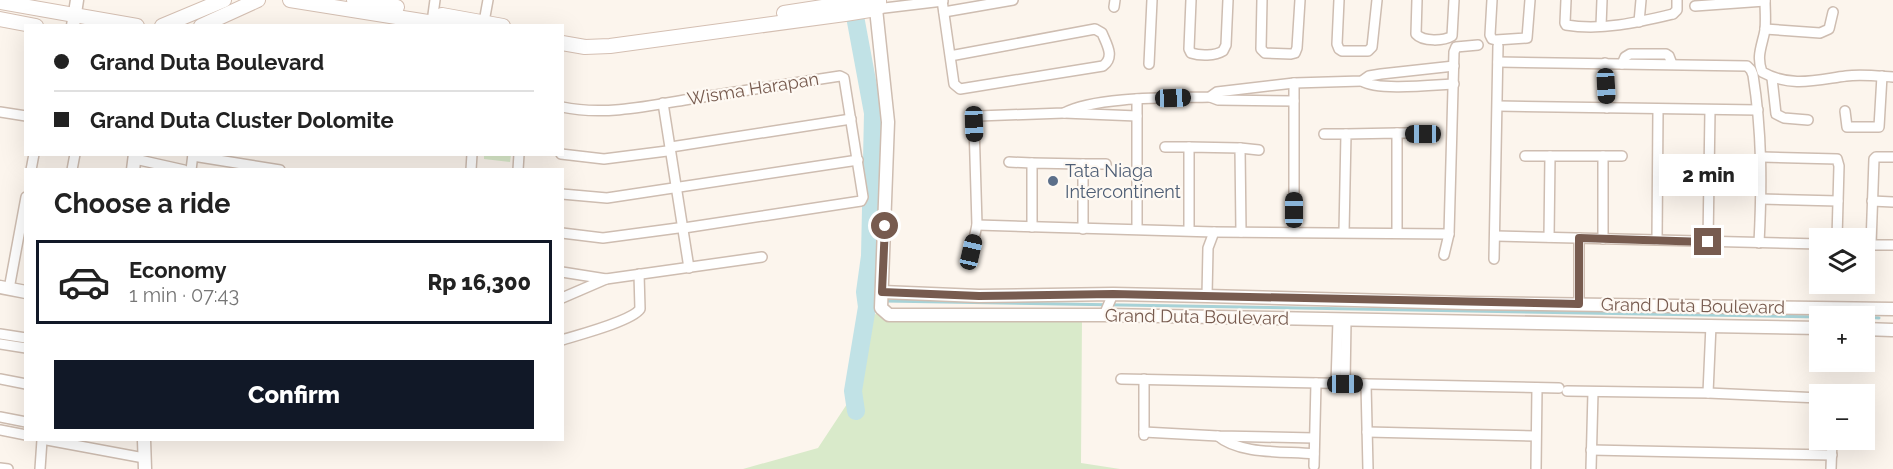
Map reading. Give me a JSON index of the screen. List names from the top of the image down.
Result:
{
  "streets": {
    "street": ["Wisma Harapan", "Grand Duta Boulevard"]
  },
  "places": ["Tata Niaga Intercontinent"],
  "page": {
    "banner": ["Grand Duta Boulevard", "Grand Duta Cluster Dolomite"],
    "bubble": "2 min",
    "heading": "Choose a ride",
    "map_buttons": ["+", "−"],
    "list": [
      {
        "name": "Economy",
        "note": "1 min · 07:43",
        "value": "Rp 16,300"
      }
    ],
    "buttons": "Confirm"
  }
}
